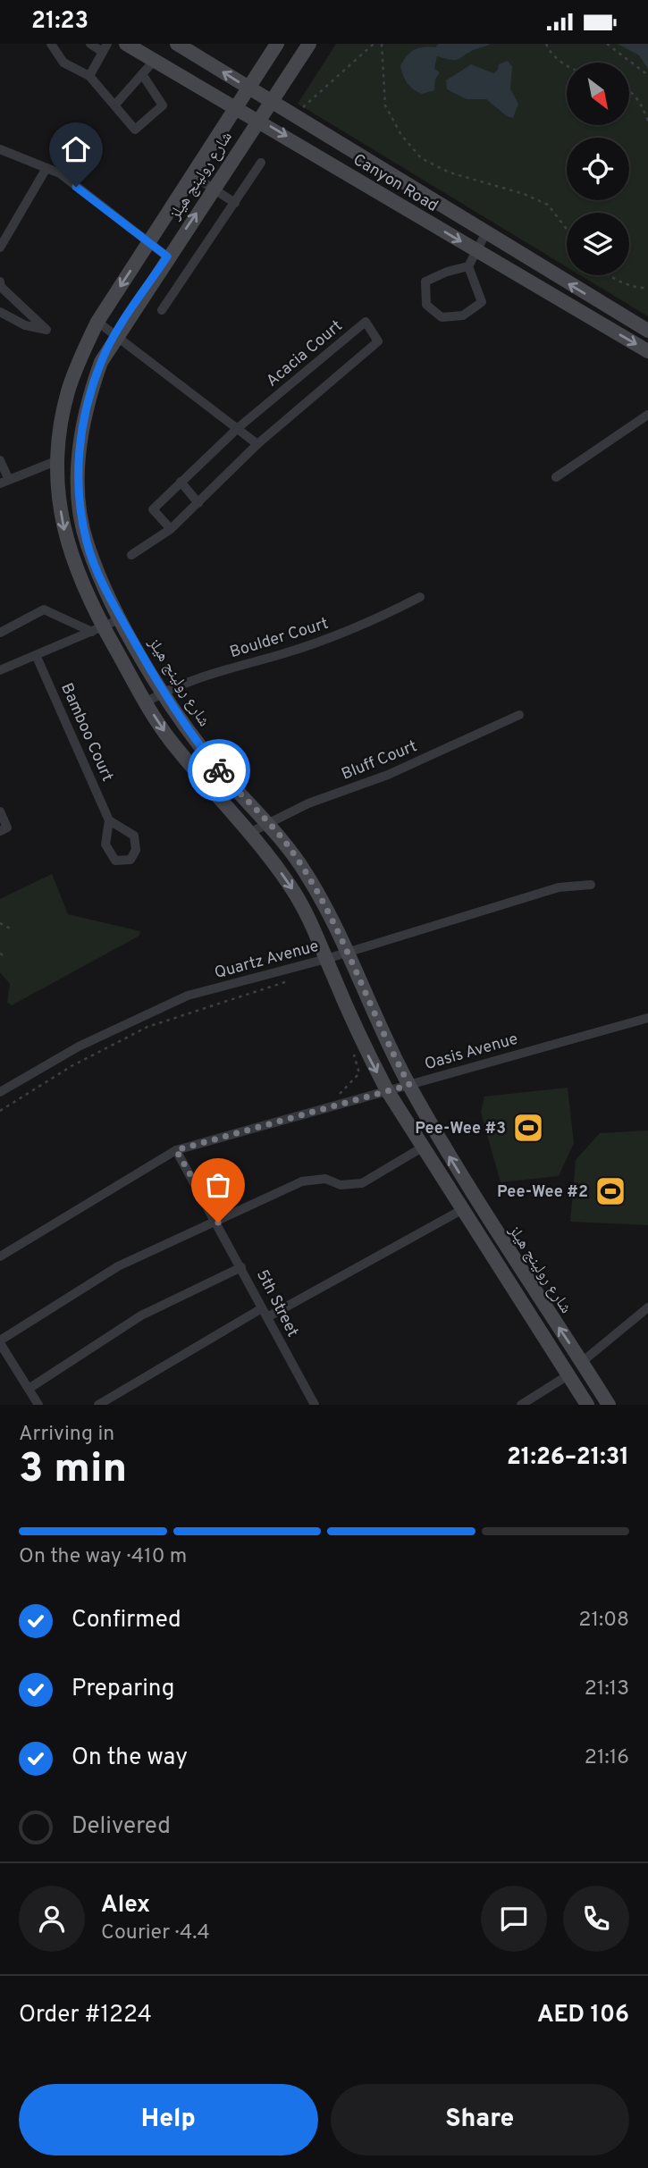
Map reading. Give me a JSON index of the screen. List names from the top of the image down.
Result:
{
  "streets": {
    "main road": ["شارع رولينج هيلز", "Canyon Road"],
    "street": [
      "Acacia Court",
      "Boulder Court",
      "Bamboo Court",
      "Bluff Court",
      "Quartz Avenue",
      "Oasis Avenue",
      "5th Street"
    ]
  },
  "crossings": [
    ["شارع رولينج هيلز", "Canyon Road"],
    ["شارع رولينج هيلز", "Boulder Court"],
    ["شارع رولينج هيلز", "Bluff Court"],
    ["شارع رولينج هيلز", "Quartz Avenue"],
    ["شارع رولينج هيلز", "Oasis Avenue"],
    ["Oasis Avenue", "5th Street"]
  ],
  "places": {
    "sports": ["Pee-Wee #3", "Pee-Wee #2"]
  },
  "north": "bottom right",
  "page": {
    "status": "21:23",
    "heading": ["3 min", "Arriving in", "21:26–21:31"],
    "panel": [
      "Alex",
      "Courier · 4.4",
      "Order #1224",
      "AED 106"
    ],
    "bar": "On the way · 410 m",
    "list": [
      ["Confirmed", "21:08"],
      ["Preparing", "21:13"],
      ["On the way", "21:16"],
      "Delivered"
    ],
    "buttons": ["Help", "Share"]
  }
}
